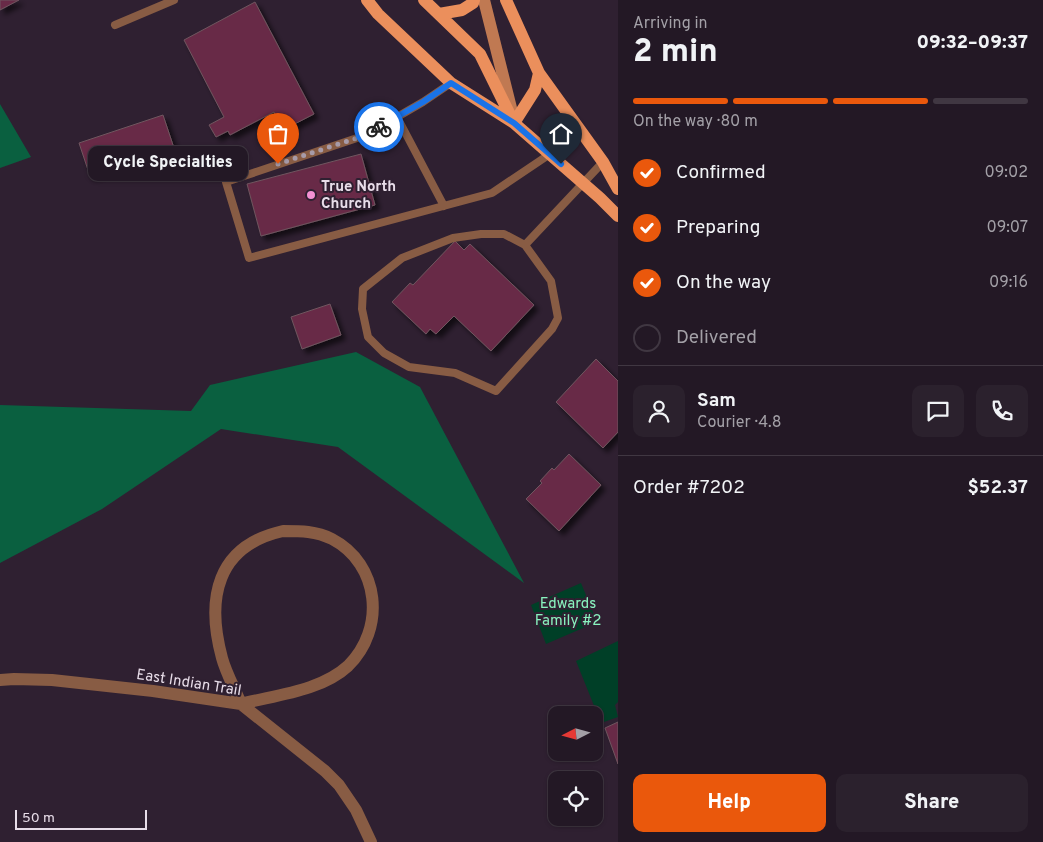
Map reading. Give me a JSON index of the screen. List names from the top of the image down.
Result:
{
  "streets": {
    "street": ["East Indian Trail"]
  },
  "parks": ["Edwards Family #2"],
  "places": ["Cycle Specialties", "True North Church"],
  "scale_bar": "50 m",
  "north": "left",
  "page": {
    "heading": ["2 min", "Arriving in", "09:32–09:37"],
    "panel": [
      "Sam",
      "Courier · 4.8",
      "Order #7202",
      "$52.37"
    ],
    "bar": "On the way · 80 m",
    "list": [
      ["Confirmed", "09:02"],
      ["Preparing", "09:07"],
      ["On the way", "09:16"],
      "Delivered"
    ],
    "bubble": "Cycle Specialties",
    "buttons": ["Help", "Share"],
    "scale": "50 m"
  }
}
